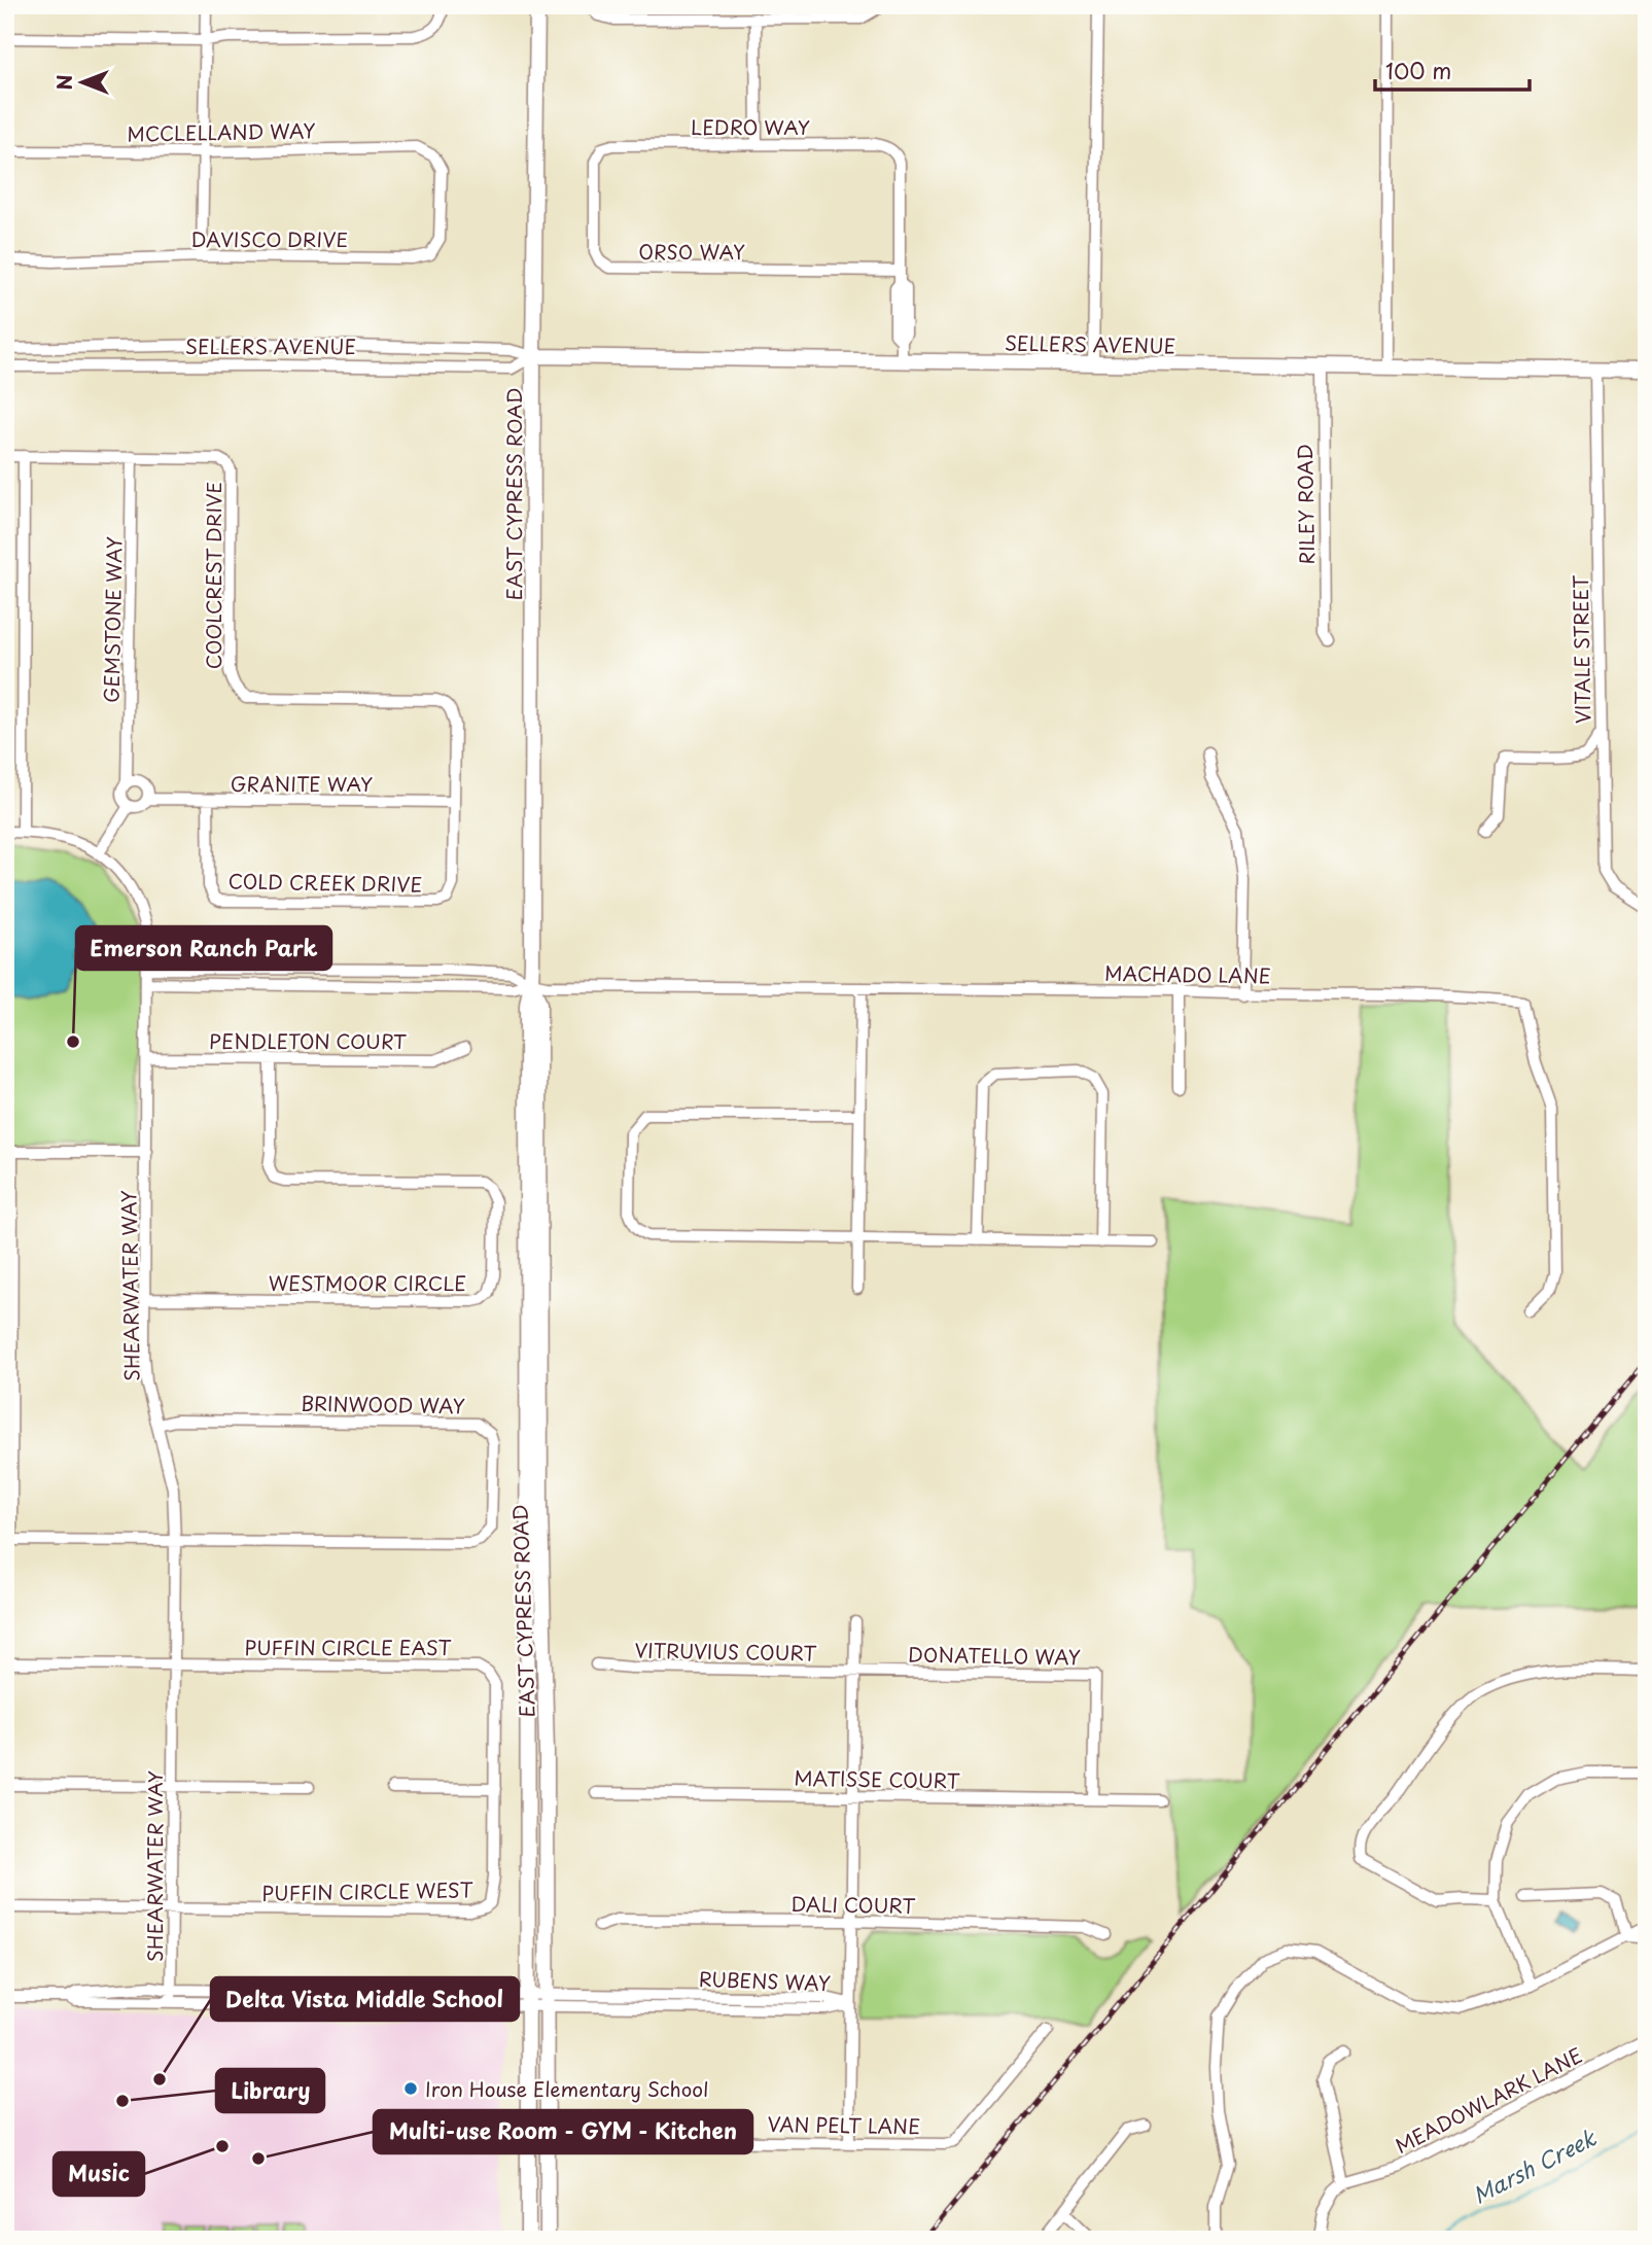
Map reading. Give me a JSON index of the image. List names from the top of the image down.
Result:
{
  "streets": {
    "street": [
      "LEDRO WAY",
      "MCCLELLAND WAY",
      "DAVISCO DRIVE",
      "ORSO WAY",
      "SELLERS AVENUE",
      "EAST CYPRESS ROAD",
      "RILEY ROAD",
      "COOLCREST DRIVE",
      "GEMSTONE WAY",
      "VITALE STREET",
      "GRANITE WAY",
      "COLD CREEK DRIVE",
      "MACHADO LANE",
      "PENDLETON COURT",
      "WESTMOOR CIRCLE",
      "SHEARWATER WAY",
      "BRINWOOD WAY",
      "PUFFIN CIRCLE EAST",
      "VITRUVIUS COURT",
      "DONATELLO WAY",
      "MATISSE COURT",
      "PUFFIN CIRCLE WEST",
      "DALI COURT",
      "RUBENS WAY",
      "MEADOWLARK LANE",
      "VAN PELT LANE"
    ]
  },
  "crossings": [
    ["LEDRO WAY", "ORSO WAY"],
    ["MCCLELLAND WAY", "DAVISCO DRIVE"],
    ["SELLERS AVENUE", "EAST CYPRESS ROAD"],
    ["SELLERS AVENUE", "RILEY ROAD"],
    ["SELLERS AVENUE", "VITALE STREET"],
    ["EAST CYPRESS ROAD", "MACHADO LANE"],
    ["EAST CYPRESS ROAD", "RUBENS WAY"],
    ["COOLCREST DRIVE", "GEMSTONE WAY"],
    ["COOLCREST DRIVE", "GRANITE WAY"],
    ["COOLCREST DRIVE", "COLD CREEK DRIVE"],
    ["GEMSTONE WAY", "GRANITE WAY"],
    ["GRANITE WAY", "COLD CREEK DRIVE"],
    ["PENDLETON COURT", "WESTMOOR CIRCLE"],
    ["PENDLETON COURT", "SHEARWATER WAY"],
    ["WESTMOOR CIRCLE", "SHEARWATER WAY"],
    ["SHEARWATER WAY", "BRINWOOD WAY"],
    ["SHEARWATER WAY", "PUFFIN CIRCLE EAST"],
    ["SHEARWATER WAY", "PUFFIN CIRCLE WEST"],
    ["PUFFIN CIRCLE EAST", "PUFFIN CIRCLE WEST"],
    ["VITRUVIUS COURT", "DONATELLO WAY"],
    ["DONATELLO WAY", "MATISSE COURT"]
  ],
  "water": ["Marsh Creek"],
  "places": [
    "Emerson Ranch Park",
    "Delta Vista Middle School",
    "Iron House Elementary School",
    "Library",
    "Music",
    "Multi-use Room - GYM - Kitchen"
  ],
  "scale_bar": "100 m",
  "north": "left"
}
